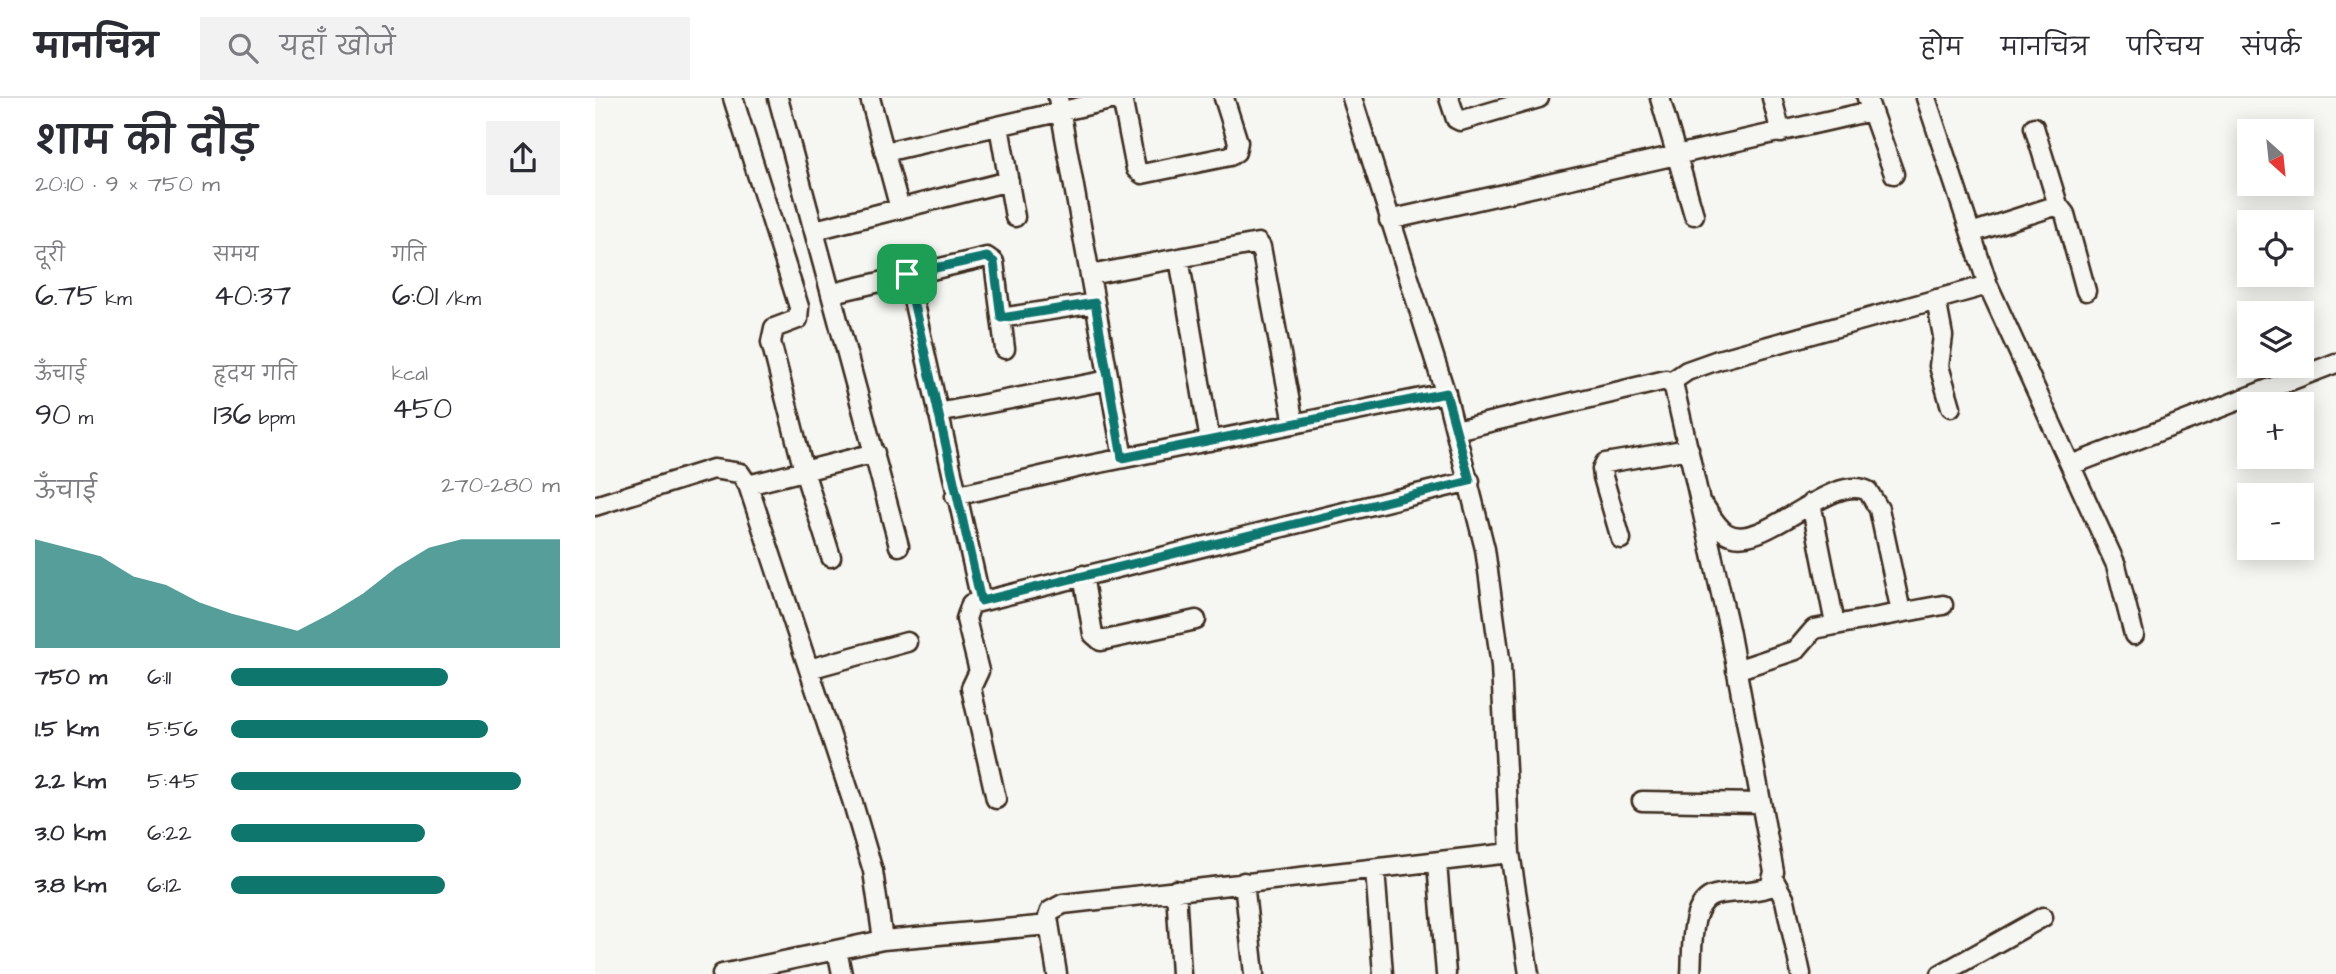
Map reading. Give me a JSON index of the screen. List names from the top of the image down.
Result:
{
  "north": "bottom right",
  "page": {
    "header": "मानचित्र",
    "search": "यहाँ खोजें",
    "nav": [
      "होम",
      "मानचित्र",
      "परिचय",
      "संपर्क"
    ],
    "heading": ["शाम की दौड़", "20:10 · 9 × 750 m"],
    "map_buttons": ["+", "−"],
    "stats": [
      ["दूरी", "6.75 km"],
      ["समय", "40:37"],
      ["गति", "6:01 /km"],
      ["ऊँचाई", "90 m"],
      ["हृदय गति", "136 bpm"],
      ["kcal", "450"]
    ],
    "chart": ["ऊँचाई", "270–280 m"],
    "list": [
      {
        "name": "750 m",
        "note": "6:11"
      },
      {
        "name": "1.5 km",
        "note": "5:56"
      },
      {
        "name": "2.2 km",
        "note": "5:45"
      },
      {
        "name": "3.0 km",
        "note": "6:22"
      },
      {
        "name": "3.8 km",
        "note": "6:12"
      }
    ]
  }
}
